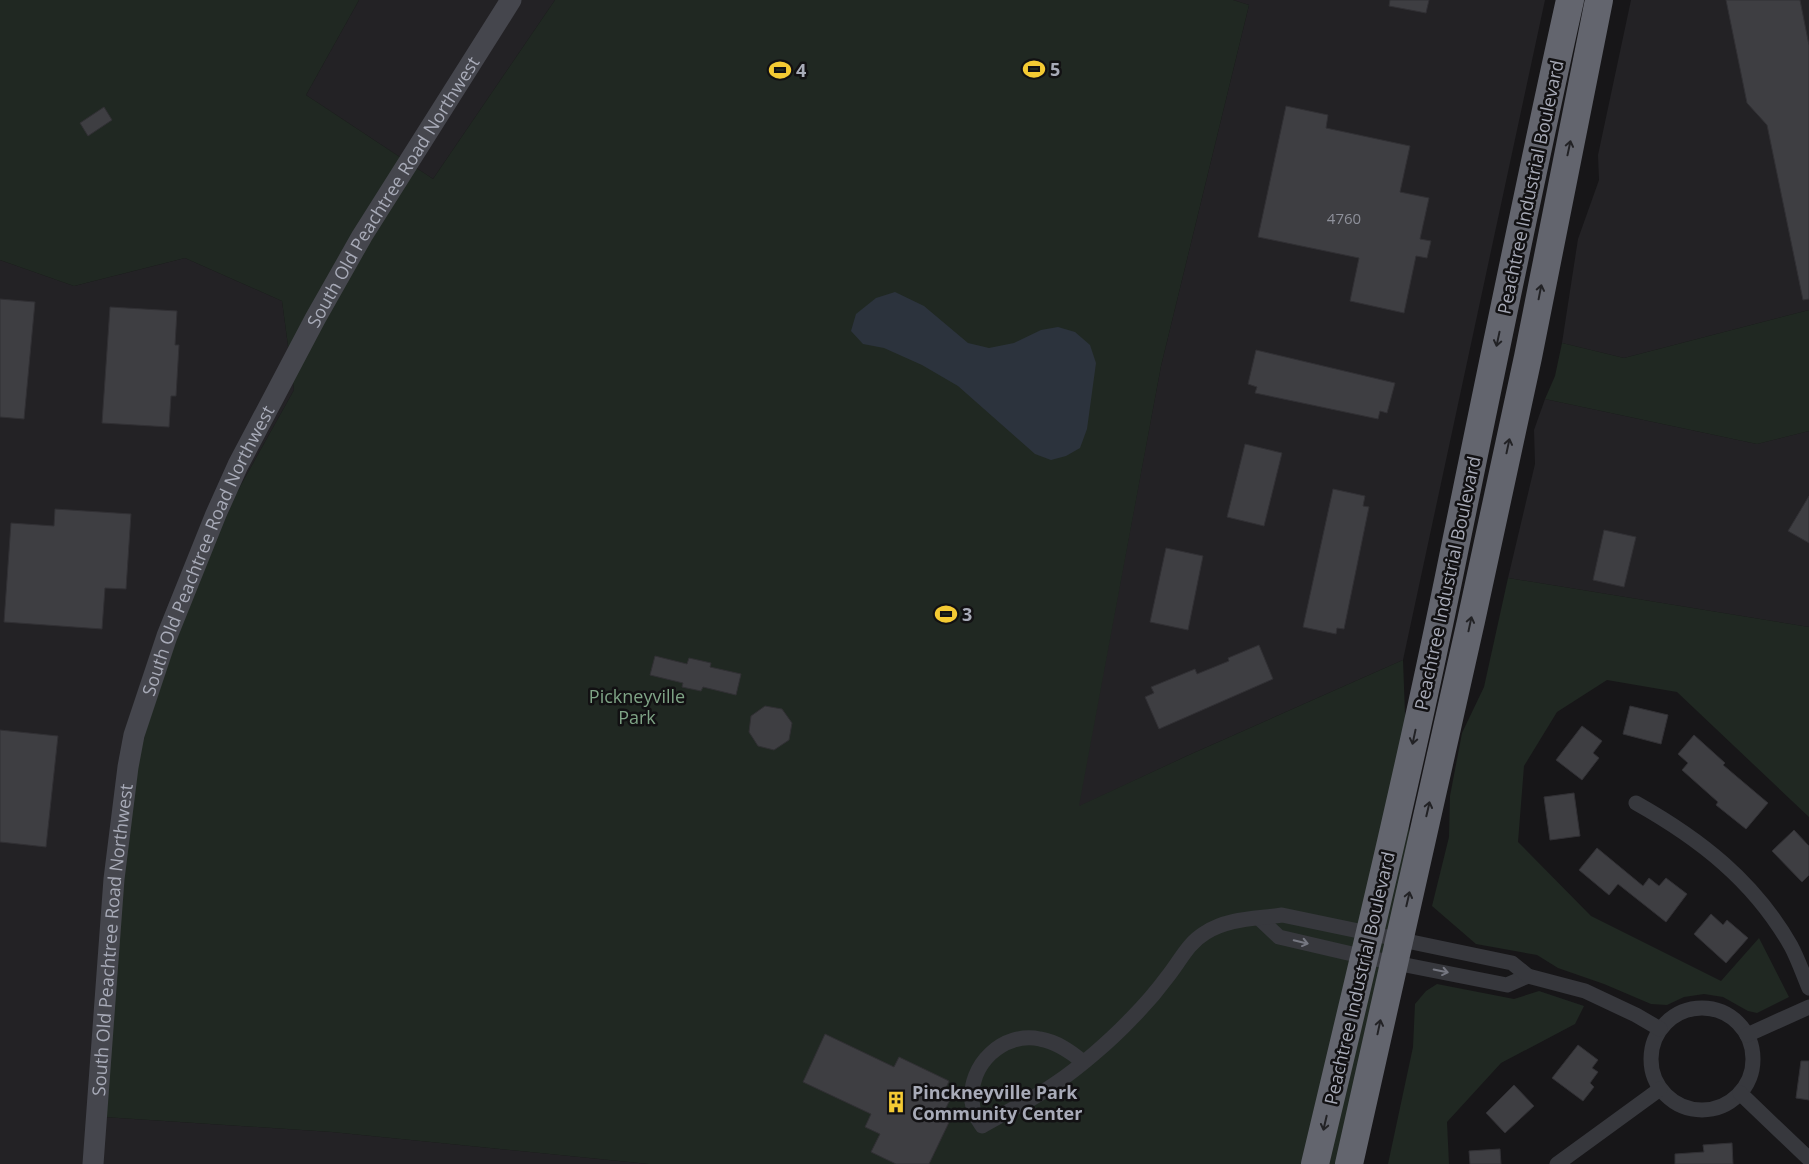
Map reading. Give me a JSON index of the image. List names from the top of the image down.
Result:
{
  "streets": {
    "highway": ["Peachtree Industrial Boulevard"],
    "street": ["South Old Peachtree Road Northwest"]
  },
  "parks": ["Pickneyville Park"],
  "places": {
    "sports": ["5", "4", "3"],
    "building": ["Pinckneyville Park Community Center"]
  },
  "house_numbers": ["4760"]
}
